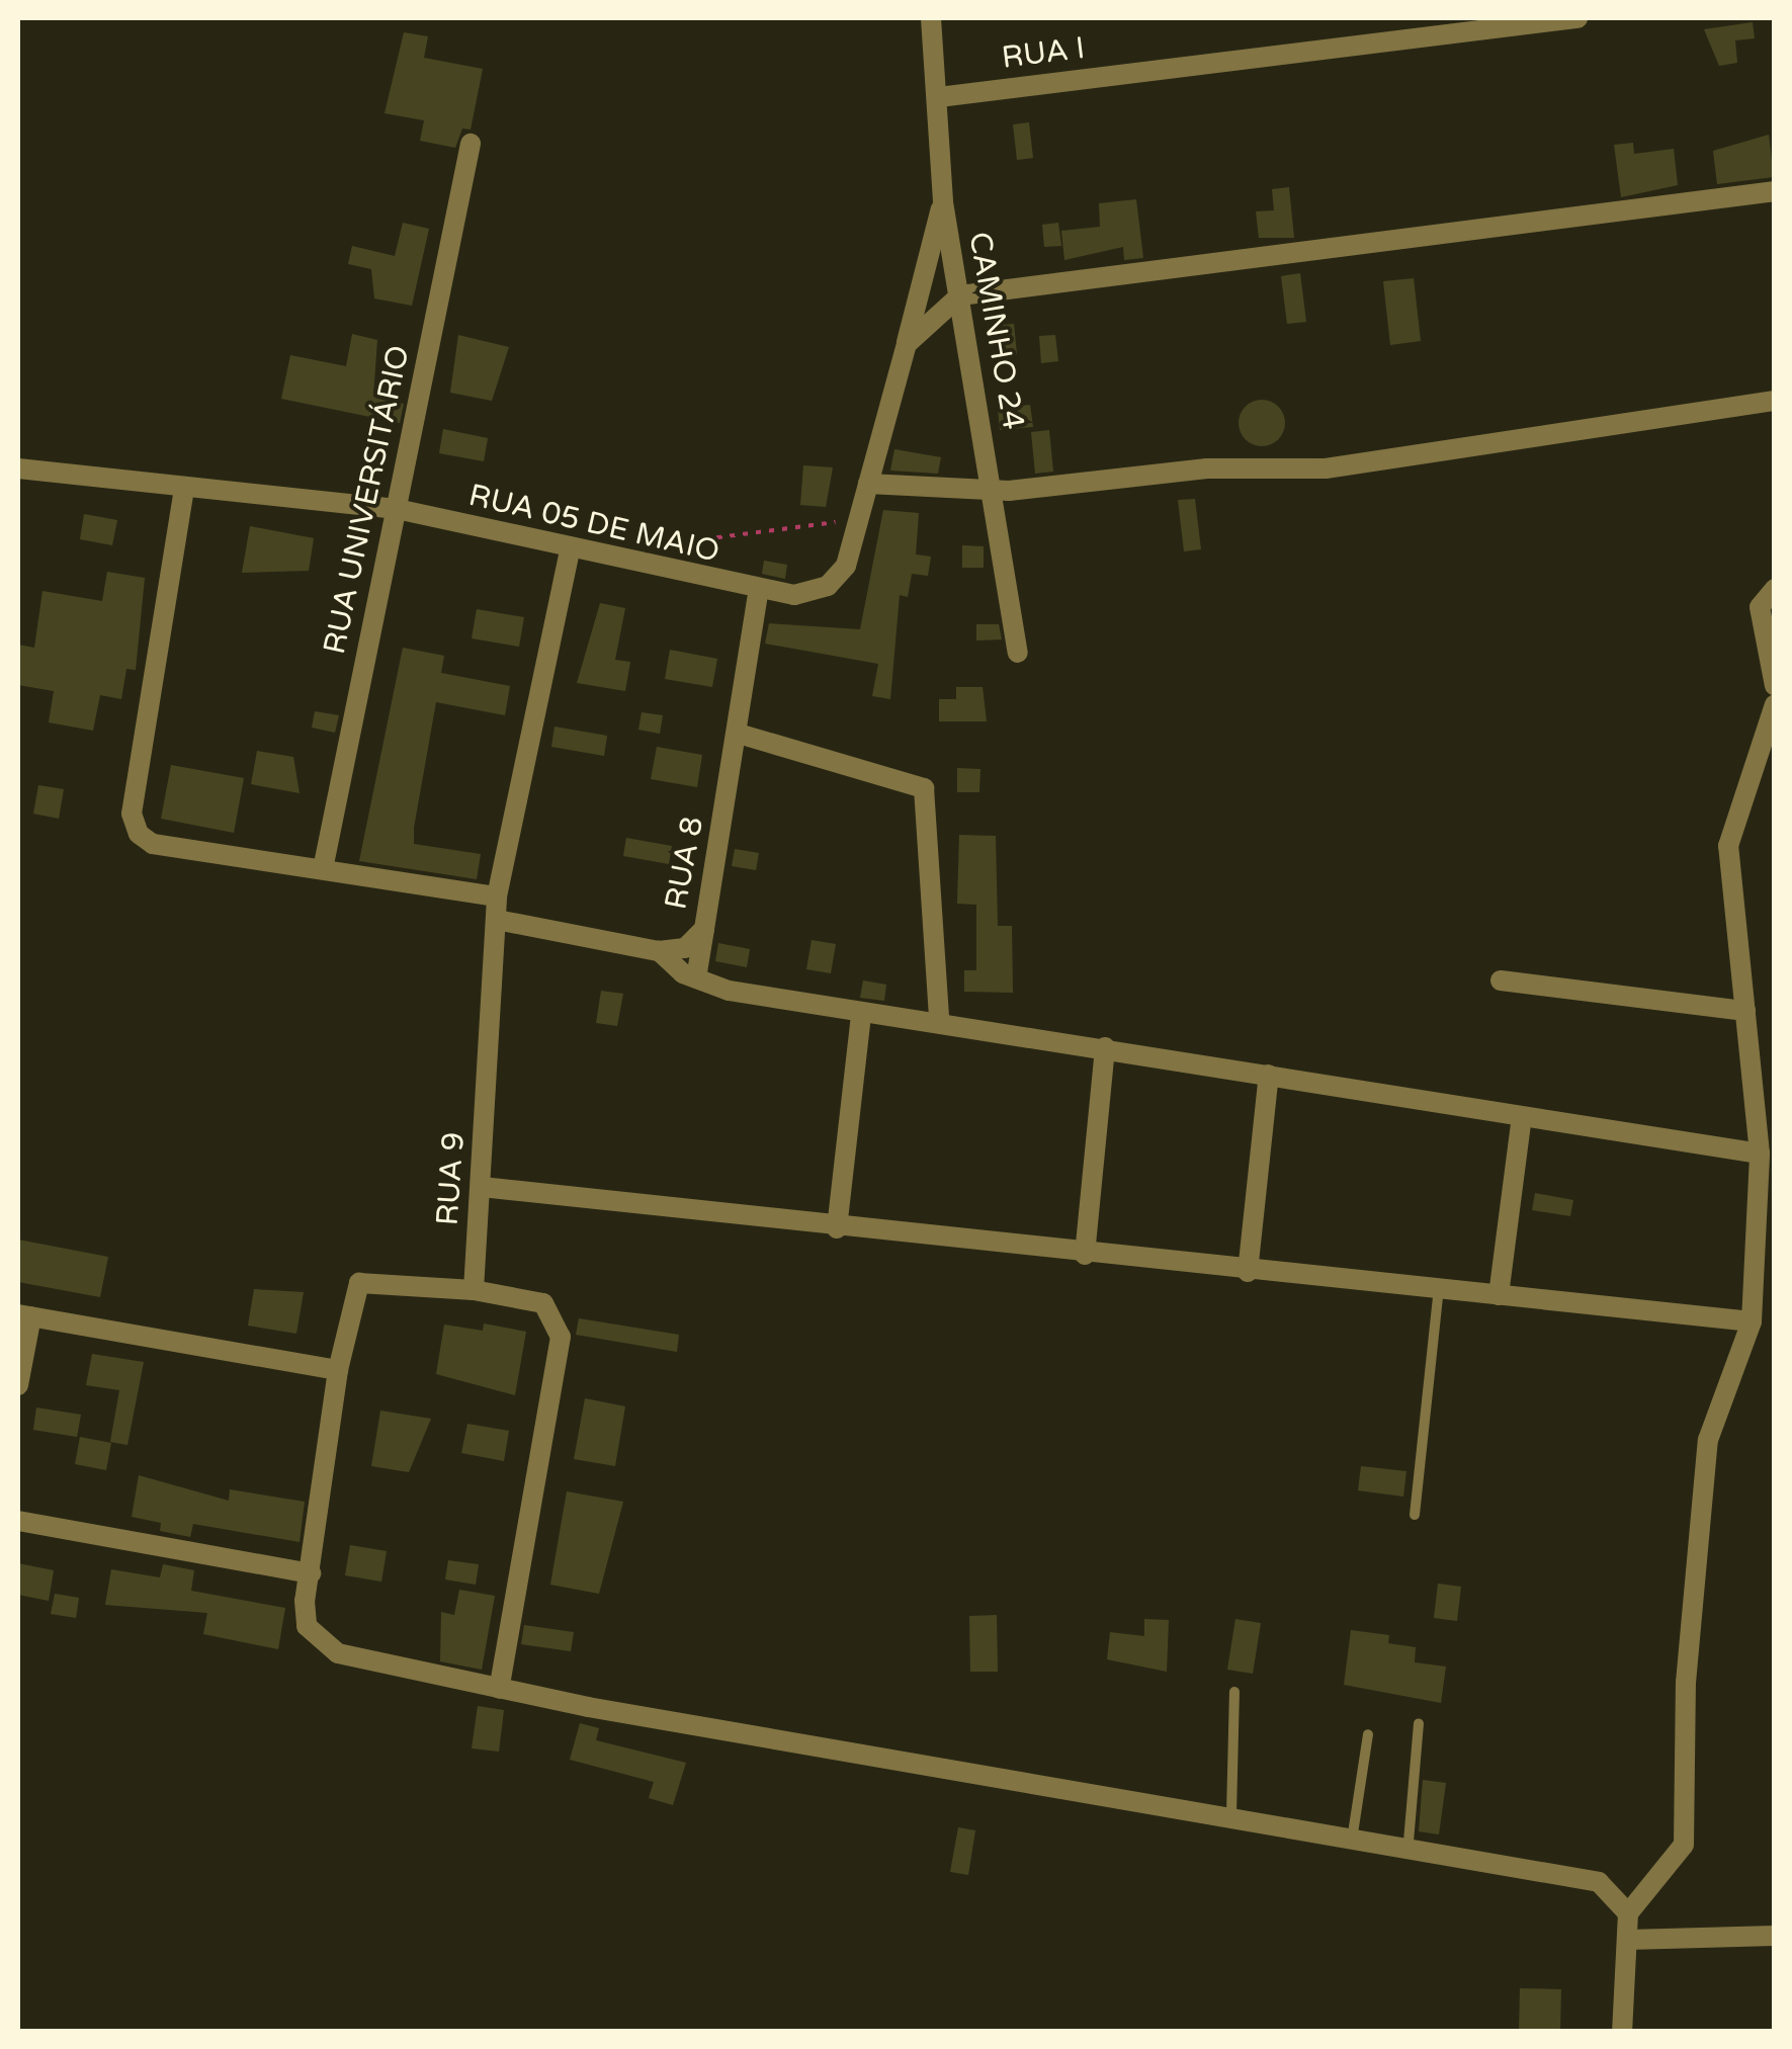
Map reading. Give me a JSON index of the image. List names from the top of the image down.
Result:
{
  "streets": {
    "street": [
      "RUA I",
      "CAMINHO 24",
      "RUA UNIVERSITÁRIO",
      "RUA 05 DE MAIO",
      "RUA 8",
      "RUA 9"
    ]
  },
  "crossings": [
    ["RUA I", "CAMINHO 24"],
    ["CAMINHO 24", "RUA 05 DE MAIO"],
    ["RUA UNIVERSITÁRIO", "RUA 05 DE MAIO"],
    ["RUA 05 DE MAIO", "RUA 8"],
    ["RUA 05 DE MAIO", "RUA 9"],
    ["RUA 8", "RUA 9"]
  ]
}
